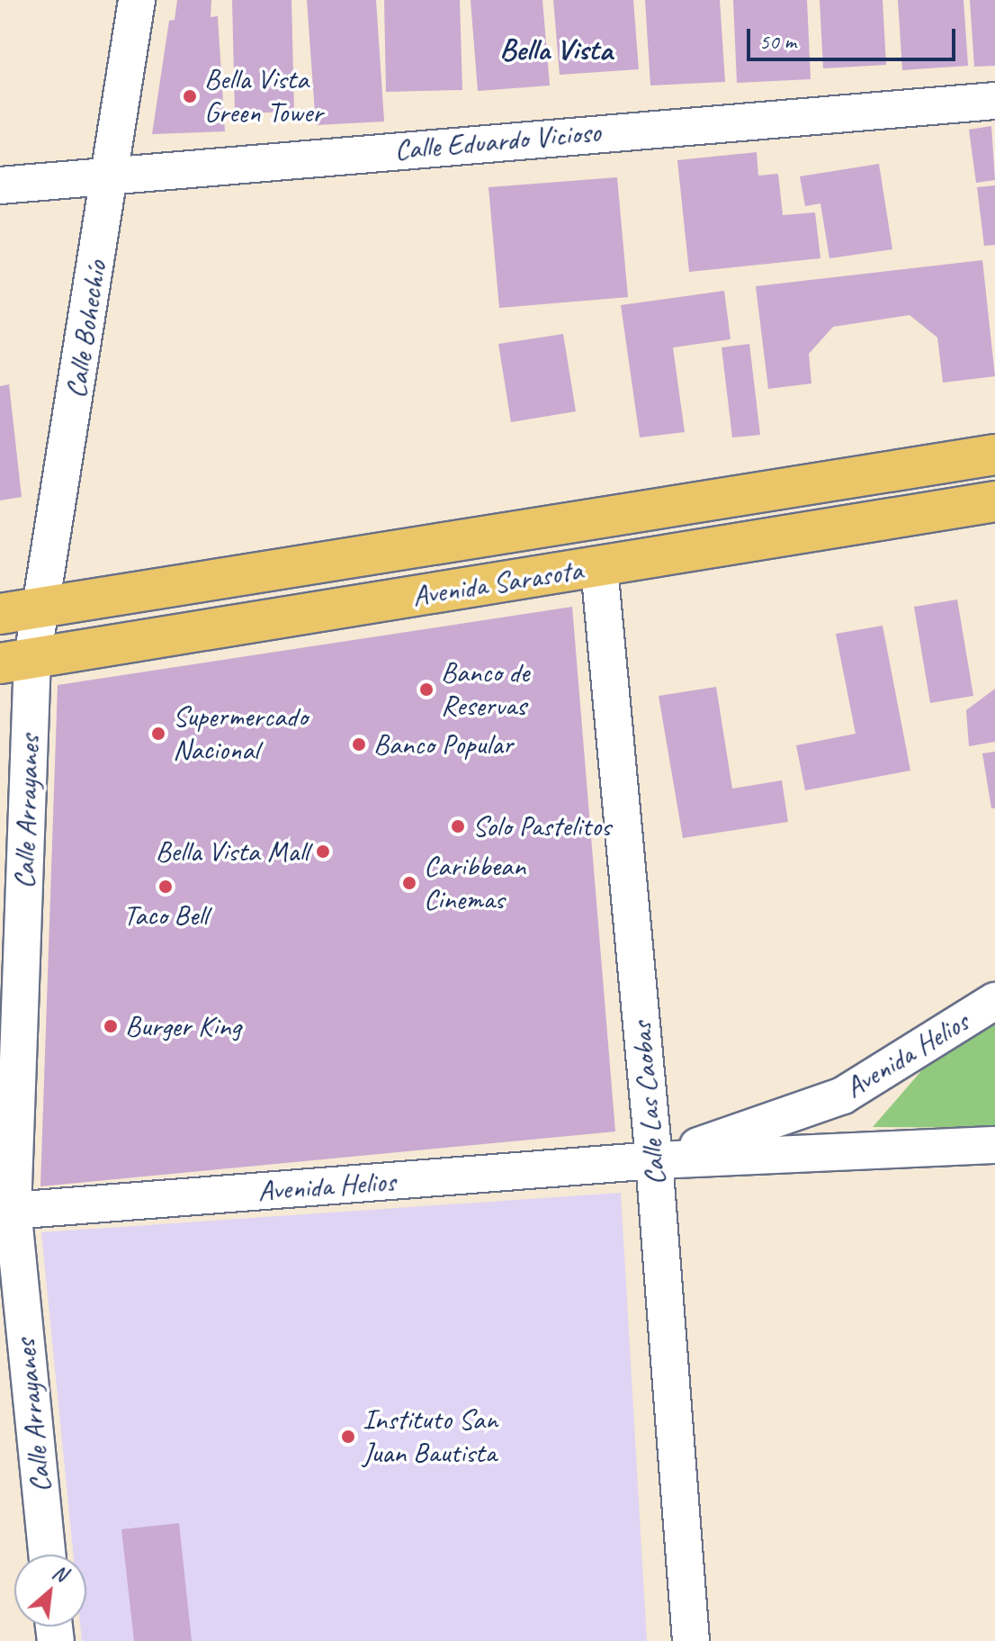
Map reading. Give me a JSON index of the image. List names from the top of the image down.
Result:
{
  "streets": {
    "main road": ["Avenida Sarasota"],
    "street": [
      "Calle Eduardo Vicioso",
      "Calle Bohechío",
      "Calle Arrayanes",
      "Avenida Helios",
      "Calle Las Caobas"
    ]
  },
  "crossings": [
    ["Calle Eduardo Vicioso", "Calle Bohechío"],
    ["Calle Bohechío", "Avenida Sarasota"],
    ["Calle Bohechío", "Calle Arrayanes"],
    ["Avenida Sarasota", "Calle Arrayanes"],
    ["Avenida Sarasota", "Calle Las Caobas"],
    ["Calle Arrayanes", "Avenida Helios"],
    ["Avenida Helios", "Calle Las Caobas"]
  ],
  "districts": ["Bella Vista"],
  "places": [
    "Bella Vista Green Tower",
    "Banco de Reservas",
    "Supermercado Nacional",
    "Banco Popular",
    "Solo Pastelitos",
    "Bella Vista Mall",
    "Caribbean Cinemas",
    "Taco Bell",
    "Burger King",
    "Instituto San Juan Bautista"
  ],
  "scale_bar": "50 m",
  "north": "top right"
}
